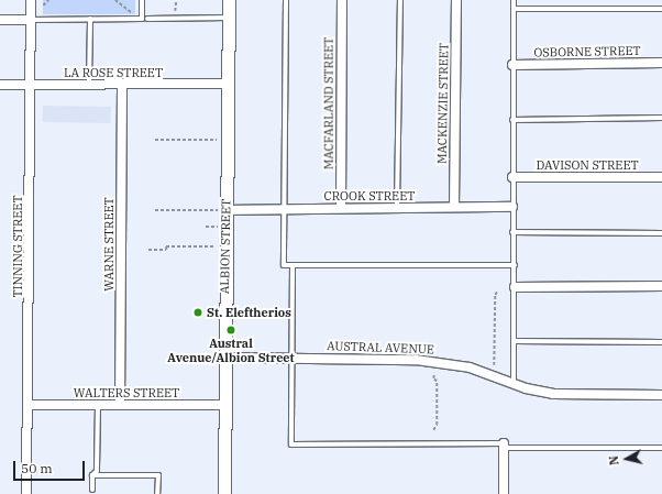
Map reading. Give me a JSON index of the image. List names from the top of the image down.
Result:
{
  "streets": {
    "street": [
      "OSBORNE STREET",
      "LA ROSE STREET",
      "MACFARLAND STREET",
      "MACKENZIE STREET",
      "DAVISON STREET",
      "CROOK STREET",
      "WARNE STREET",
      "TINNING STREET",
      "ALBION STREET",
      "AUSTRAL AVENUE",
      "WALTERS STREET"
    ]
  },
  "crossings": [
    ["LA ROSE STREET", "WARNE STREET"],
    ["LA ROSE STREET", "TINNING STREET"],
    ["LA ROSE STREET", "ALBION STREET"],
    ["MACFARLAND STREET", "CROOK STREET"],
    ["MACKENZIE STREET", "CROOK STREET"],
    ["CROOK STREET", "ALBION STREET"],
    ["WARNE STREET", "WALTERS STREET"],
    ["TINNING STREET", "WALTERS STREET"],
    ["ALBION STREET", "AUSTRAL AVENUE"],
    ["ALBION STREET", "WALTERS STREET"]
  ],
  "places": ["St. Eleftherios", "Austral Avenue/Albion Street"],
  "scale_bar": "50 m",
  "north": "left"
}
